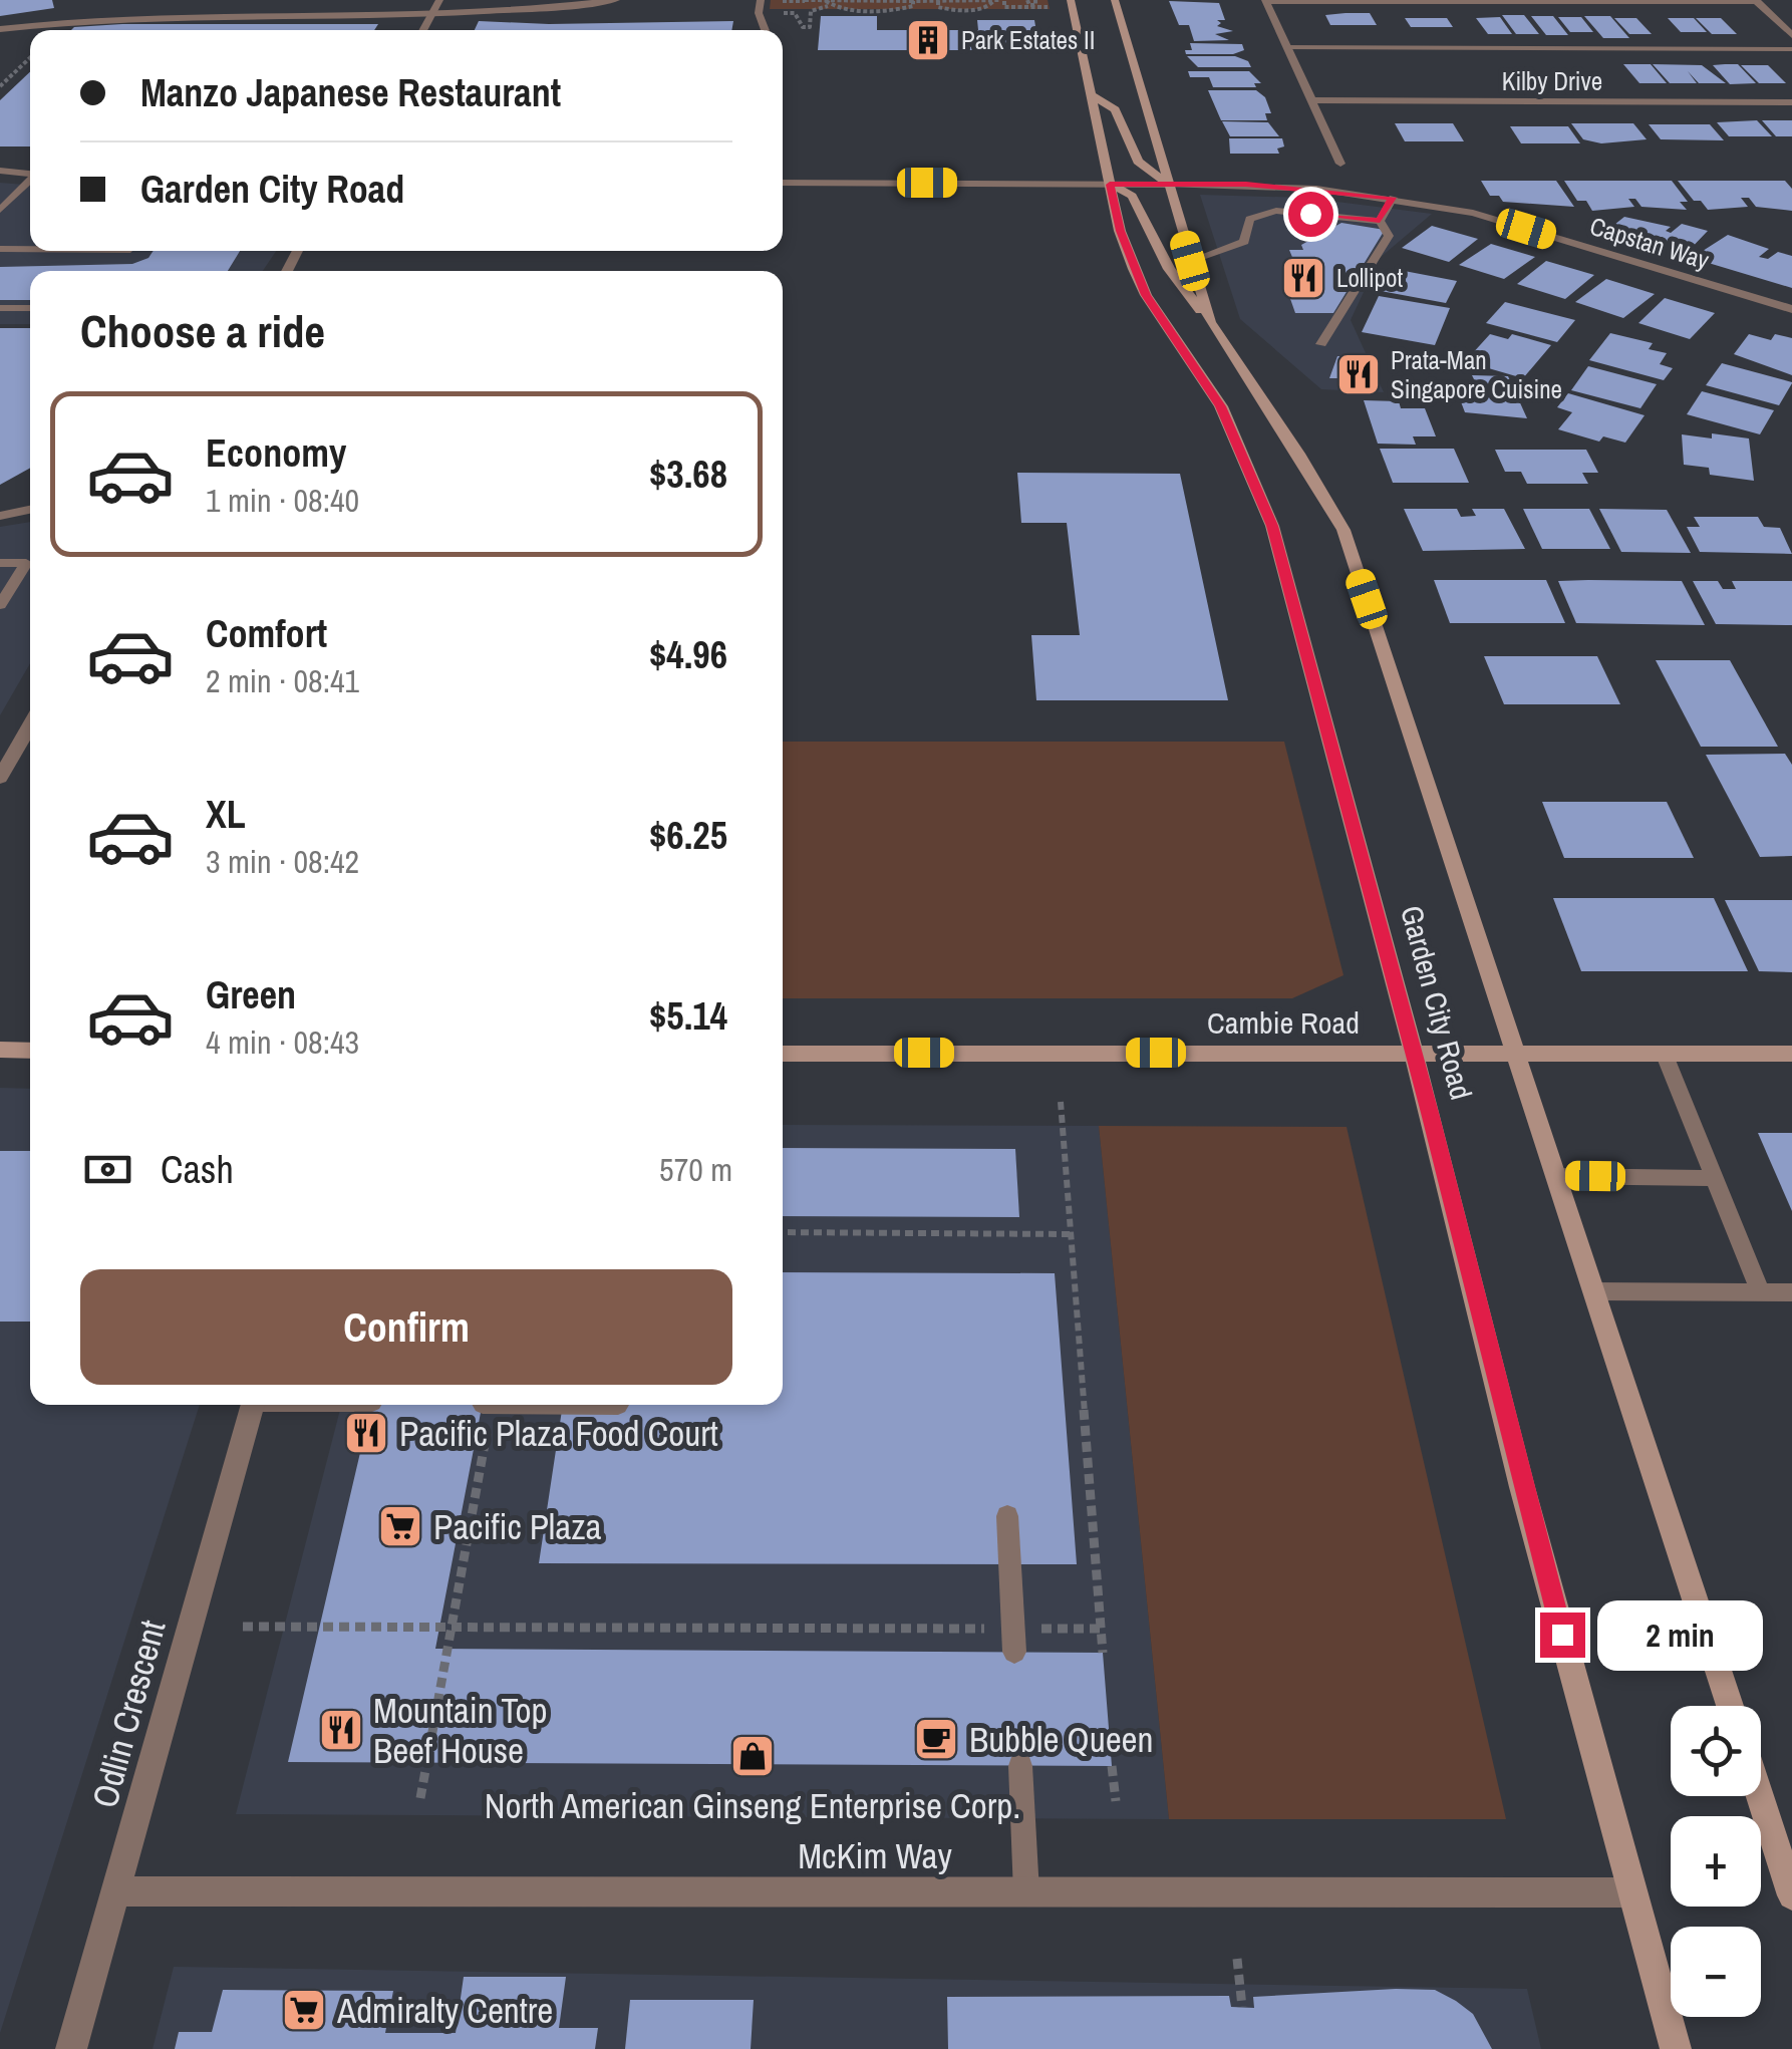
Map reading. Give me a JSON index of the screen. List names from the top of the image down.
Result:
{
  "streets": {
    "main road": ["Garden City Road", "Cambie Road"],
    "street": [
      "Kilby Drive",
      "Capstan Way",
      "Odlin Crescent",
      "McKim Way"
    ]
  },
  "crossings": [
    ["Capstan Way", "Garden City Road"],
    ["Garden City Road", "Cambie Road"],
    ["Garden City Road", "McKim Way"],
    ["Odlin Crescent", "McKim Way"]
  ],
  "places": {
    "building": ["Park Estates II"],
    "restaurant": [
      "Lollipot",
      "Prata-Man Singapore Cuisine",
      "Pacific Plaza Food Court",
      "Mountain Top Beef House"
    ],
    "supermarket": ["Pacific Plaza", "Admiralty Centre"],
    "cafe": ["Bubble Queen"],
    "shop": ["North American Ginseng Enterprise Corp."]
  },
  "page": {
    "banner": ["Manzo Japanese Restaurant", "Garden City Road"],
    "heading": "Choose a ride",
    "list": [
      {
        "name": "Economy",
        "note": "1 min · 08:40",
        "value": "$3.68"
      },
      {
        "name": "Comfort",
        "note": "2 min · 08:41",
        "value": "$4.96"
      },
      {
        "name": "XL",
        "note": "3 min · 08:42",
        "value": "$6.25"
      },
      {
        "name": "Green",
        "note": "4 min · 08:43",
        "value": "$5.14"
      }
    ],
    "pay": ["Cash", "570 m"],
    "buttons": "Confirm",
    "bubble": "2 min",
    "map_buttons": ["+", "−"]
  }
}
